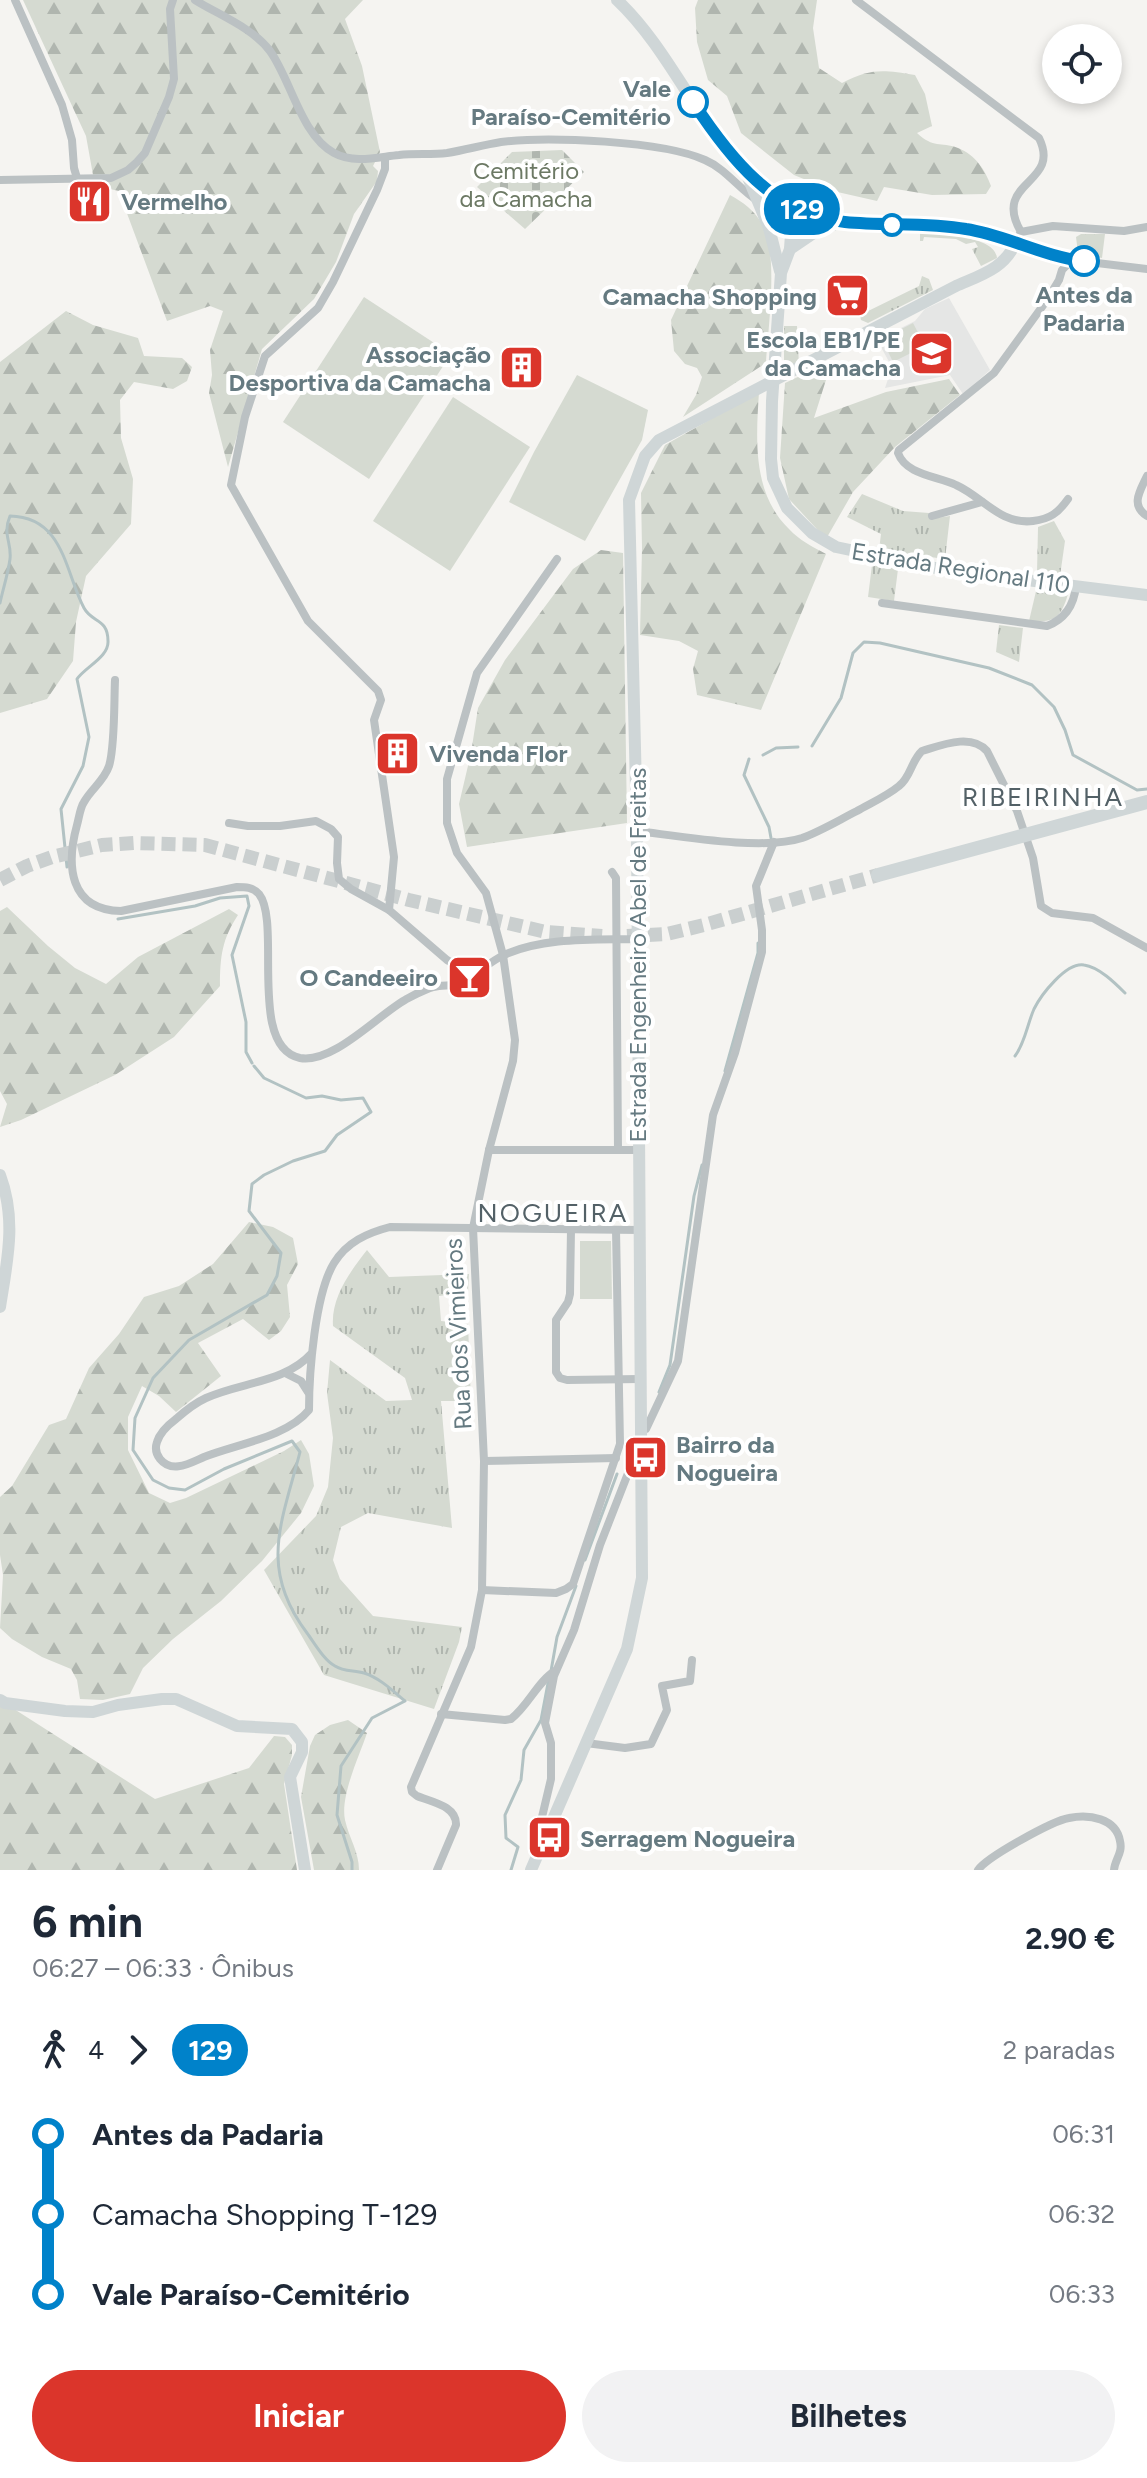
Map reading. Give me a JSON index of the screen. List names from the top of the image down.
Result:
{
  "streets": {
    "main road": ["Estrada Regional 110", "Estrada Engenheiro Abel de Freitas"],
    "street": ["Rua dos Vimieiros"]
  },
  "districts": ["RIBEIRINHA", "NOGUEIRA"],
  "parks": ["Cemitério da Camacha"],
  "places": {
    "other": ["Vale Paraíso-Cemitério", "Antes da Padaria"],
    "restaurant": ["Vermelho"],
    "supermarket": ["Camacha Shopping"],
    "school or university": ["Escola EB1/PE da Camacha"],
    "building": ["Associação Desportiva da Camacha", "Vivenda Flor"],
    "bar": ["O Candeeiro"],
    "bus stop": ["Bairro da Nogueira", "Serragem Nogueira"]
  },
  "lines": ["bus line 129"],
  "page": {
    "on_map": "129",
    "heading": ["6 min", "06:27 – 06:33 · Ônibus", "2.90 €"],
    "legs": ["4", "129", "2 paradas"],
    "list": [
      {
        "name": "Antes da Padaria",
        "value": "06:31"
      },
      {
        "name": "Camacha Shopping T-129",
        "value": "06:32"
      },
      {
        "name": "Vale Paraíso-Cemitério",
        "value": "06:33"
      }
    ],
    "buttons": ["Iniciar", "Bilhetes"]
  }
}
